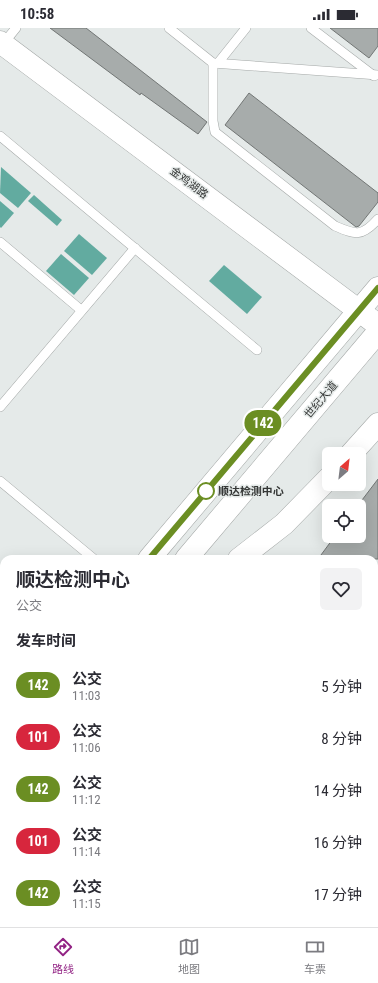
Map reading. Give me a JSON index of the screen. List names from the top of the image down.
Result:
{
  "streets": {
    "street": ["金鸡湖路", "世纪大道"]
  },
  "places": ["顺达检测中心"],
  "lines": ["bus line 142"],
  "north": "top right",
  "page": {
    "status": "10:58",
    "on_map": "142",
    "heading": [
      ["顺达检测中心", "公交"],
      "发车时间"
    ],
    "list": [
      {
        "mark": "142",
        "name": "公交",
        "note": "11:03",
        "value": "5 分钟"
      },
      {
        "mark": "101",
        "name": "公交",
        "note": "11:06",
        "value": "8 分钟"
      },
      {
        "mark": "142",
        "name": "公交",
        "note": "11:12",
        "value": "14 分钟"
      },
      {
        "mark": "101",
        "name": "公交",
        "note": "11:14",
        "value": "16 分钟"
      },
      {
        "mark": "142",
        "name": "公交",
        "note": "11:15",
        "value": "17 分钟"
      }
    ],
    "tabs": ["路线", "地图", "车票"]
  }
}
